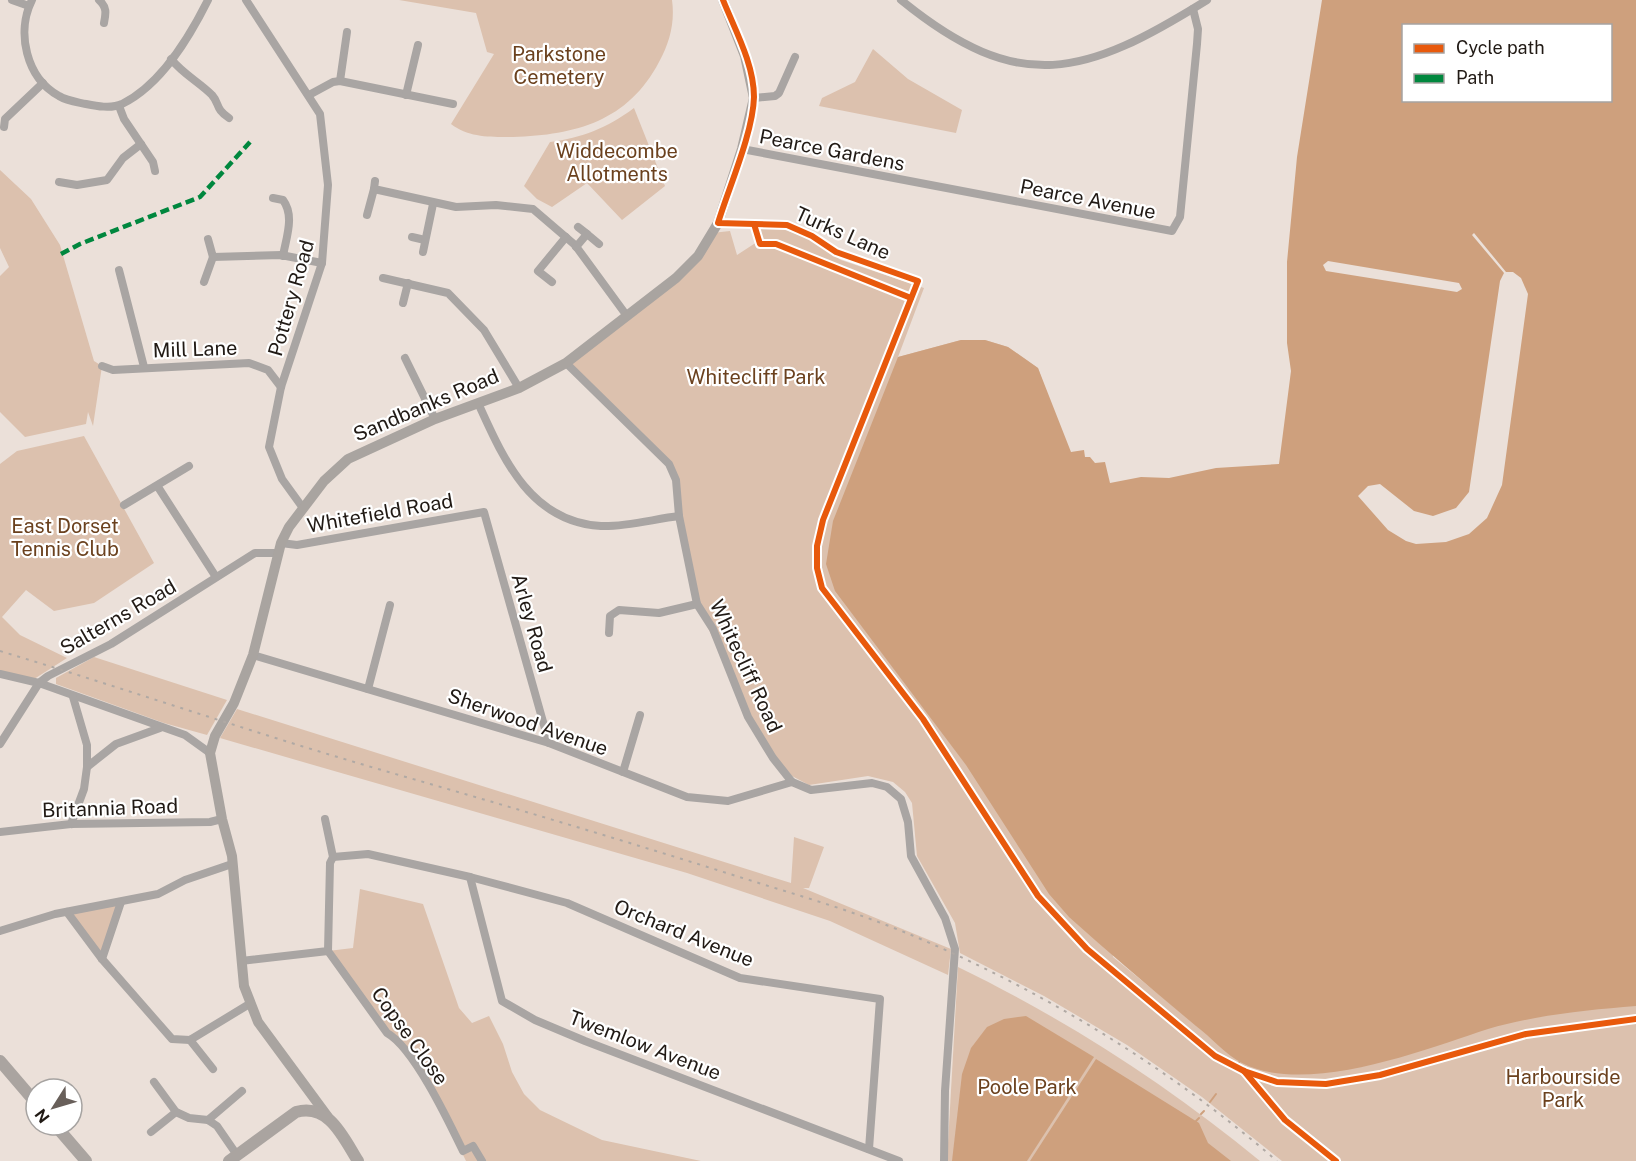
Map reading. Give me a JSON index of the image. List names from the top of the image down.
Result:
{
  "streets": {
    "main road": ["Sandbanks Road"],
    "street": [
      "Pearce Gardens",
      "Pearce Avenue",
      "Turks Lane",
      "Pottery Road",
      "Mill Lane",
      "Whitefield Road",
      "Salterns Road",
      "Arley Road",
      "Whitecliff Road",
      "Sherwood Avenue",
      "Britannia Road",
      "Orchard Avenue",
      "Copse Close",
      "Twemlow Avenue"
    ]
  },
  "crossings": [
    ["Pearce Gardens", "Pearce Avenue"],
    ["Pearce Gardens", "Sandbanks Road"],
    ["Turks Lane", "Sandbanks Road"],
    ["Pottery Road", "Mill Lane"],
    ["Pottery Road", "Sandbanks Road"],
    ["Sandbanks Road", "Whitefield Road"],
    ["Sandbanks Road", "Salterns Road"],
    ["Sandbanks Road", "Whitecliff Road"],
    ["Sandbanks Road", "Sherwood Avenue"],
    ["Whitefield Road", "Salterns Road"],
    ["Whitefield Road", "Arley Road"],
    ["Arley Road", "Sherwood Avenue"],
    ["Whitecliff Road", "Sherwood Avenue"],
    ["Orchard Avenue", "Twemlow Avenue"]
  ],
  "parks": [
    "Parkstone Cemetery",
    "Widdecombe Allotments",
    "Whitecliff Park",
    "East Dorset Tennis Club",
    "Harbourside Park",
    "Poole Park"
  ],
  "legend": ["Cycle path", "Path"],
  "north": "bottom left"
}
